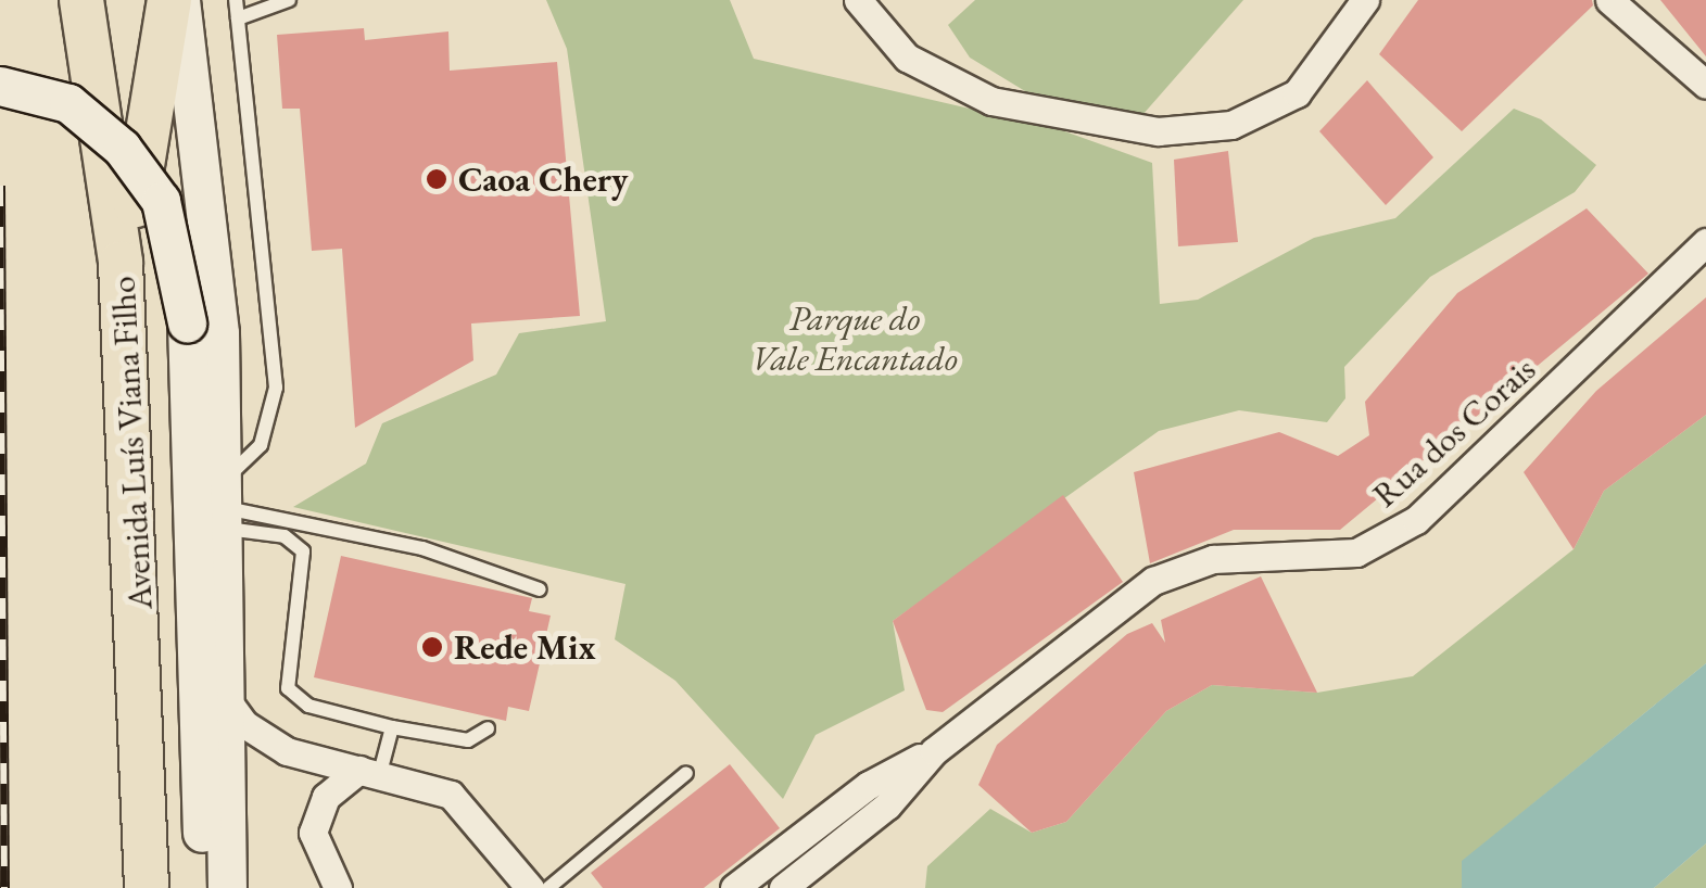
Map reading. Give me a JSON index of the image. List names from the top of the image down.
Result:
{
  "streets": {
    "highway": ["Avenida Luís Viana Filho"],
    "street": ["Rua dos Corais"]
  },
  "parks": ["Parque do Vale Encantado"],
  "places": ["Caoa Chery", "Rede Mix"]
}
